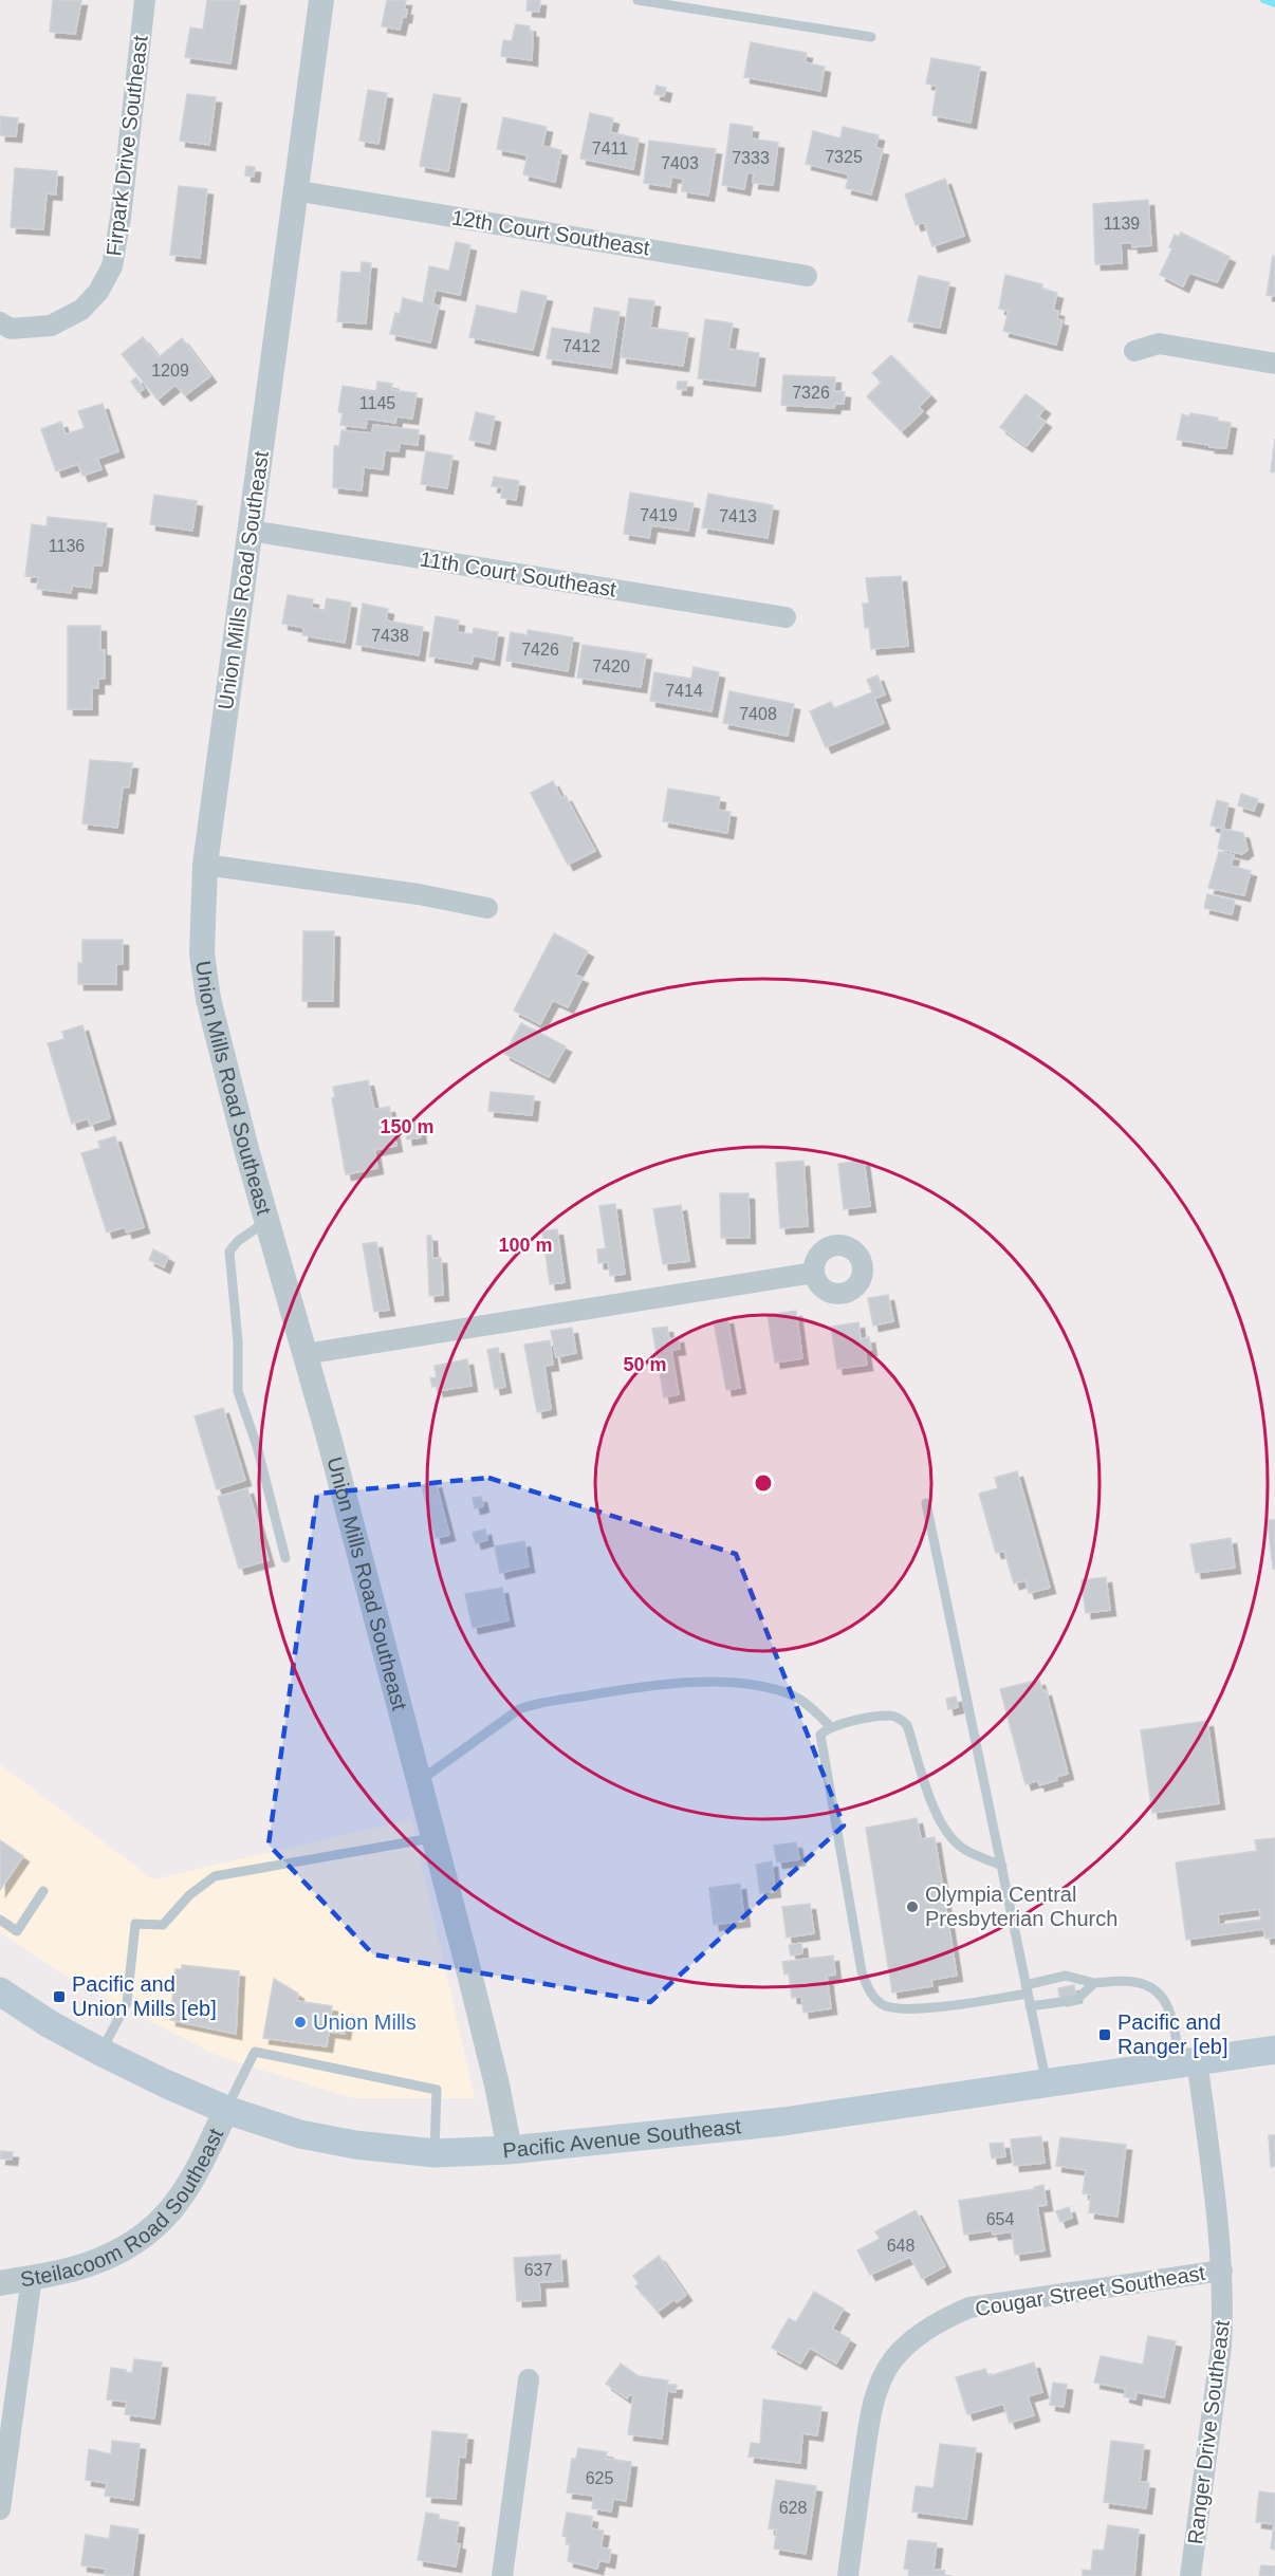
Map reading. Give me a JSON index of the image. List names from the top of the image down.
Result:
{
  "streets": {
    "main road": ["Pacific Avenue Southeast"],
    "street": [
      "Firpark Drive Southeast",
      "12th Court Southeast",
      "11th Court Southeast",
      "Union Mills Road Southeast",
      "Steilacoom Road Southeast",
      "Cougar Street Southeast",
      "Ranger Drive Southeast"
    ]
  },
  "crossings": [
    ["12th Court Southeast", "Union Mills Road Southeast"],
    ["11th Court Southeast", "Union Mills Road Southeast"],
    ["Union Mills Road Southeast", "Pacific Avenue Southeast"],
    ["Pacific Avenue Southeast", "Steilacoom Road Southeast"],
    ["Pacific Avenue Southeast", "Ranger Drive Southeast"],
    ["Cougar Street Southeast", "Ranger Drive Southeast"]
  ],
  "places": {
    "other": ["Olympia Central Presbyterian Church", "Union Mills"],
    "transit": ["Pacific and Union Mills [eb]", "Pacific and Ranger [eb]"]
  },
  "house_numbers": [
    "7411",
    "7325",
    "7333",
    "7403",
    "1139",
    "7412",
    "1209",
    "7326",
    "1145",
    "7419",
    "7413",
    "1136",
    "7438",
    "7426",
    "7420",
    "7414",
    "7408",
    "654",
    "648",
    "637",
    "625",
    "628"
  ],
  "rings": ["150 m", "100 m", "50 m"]
}
